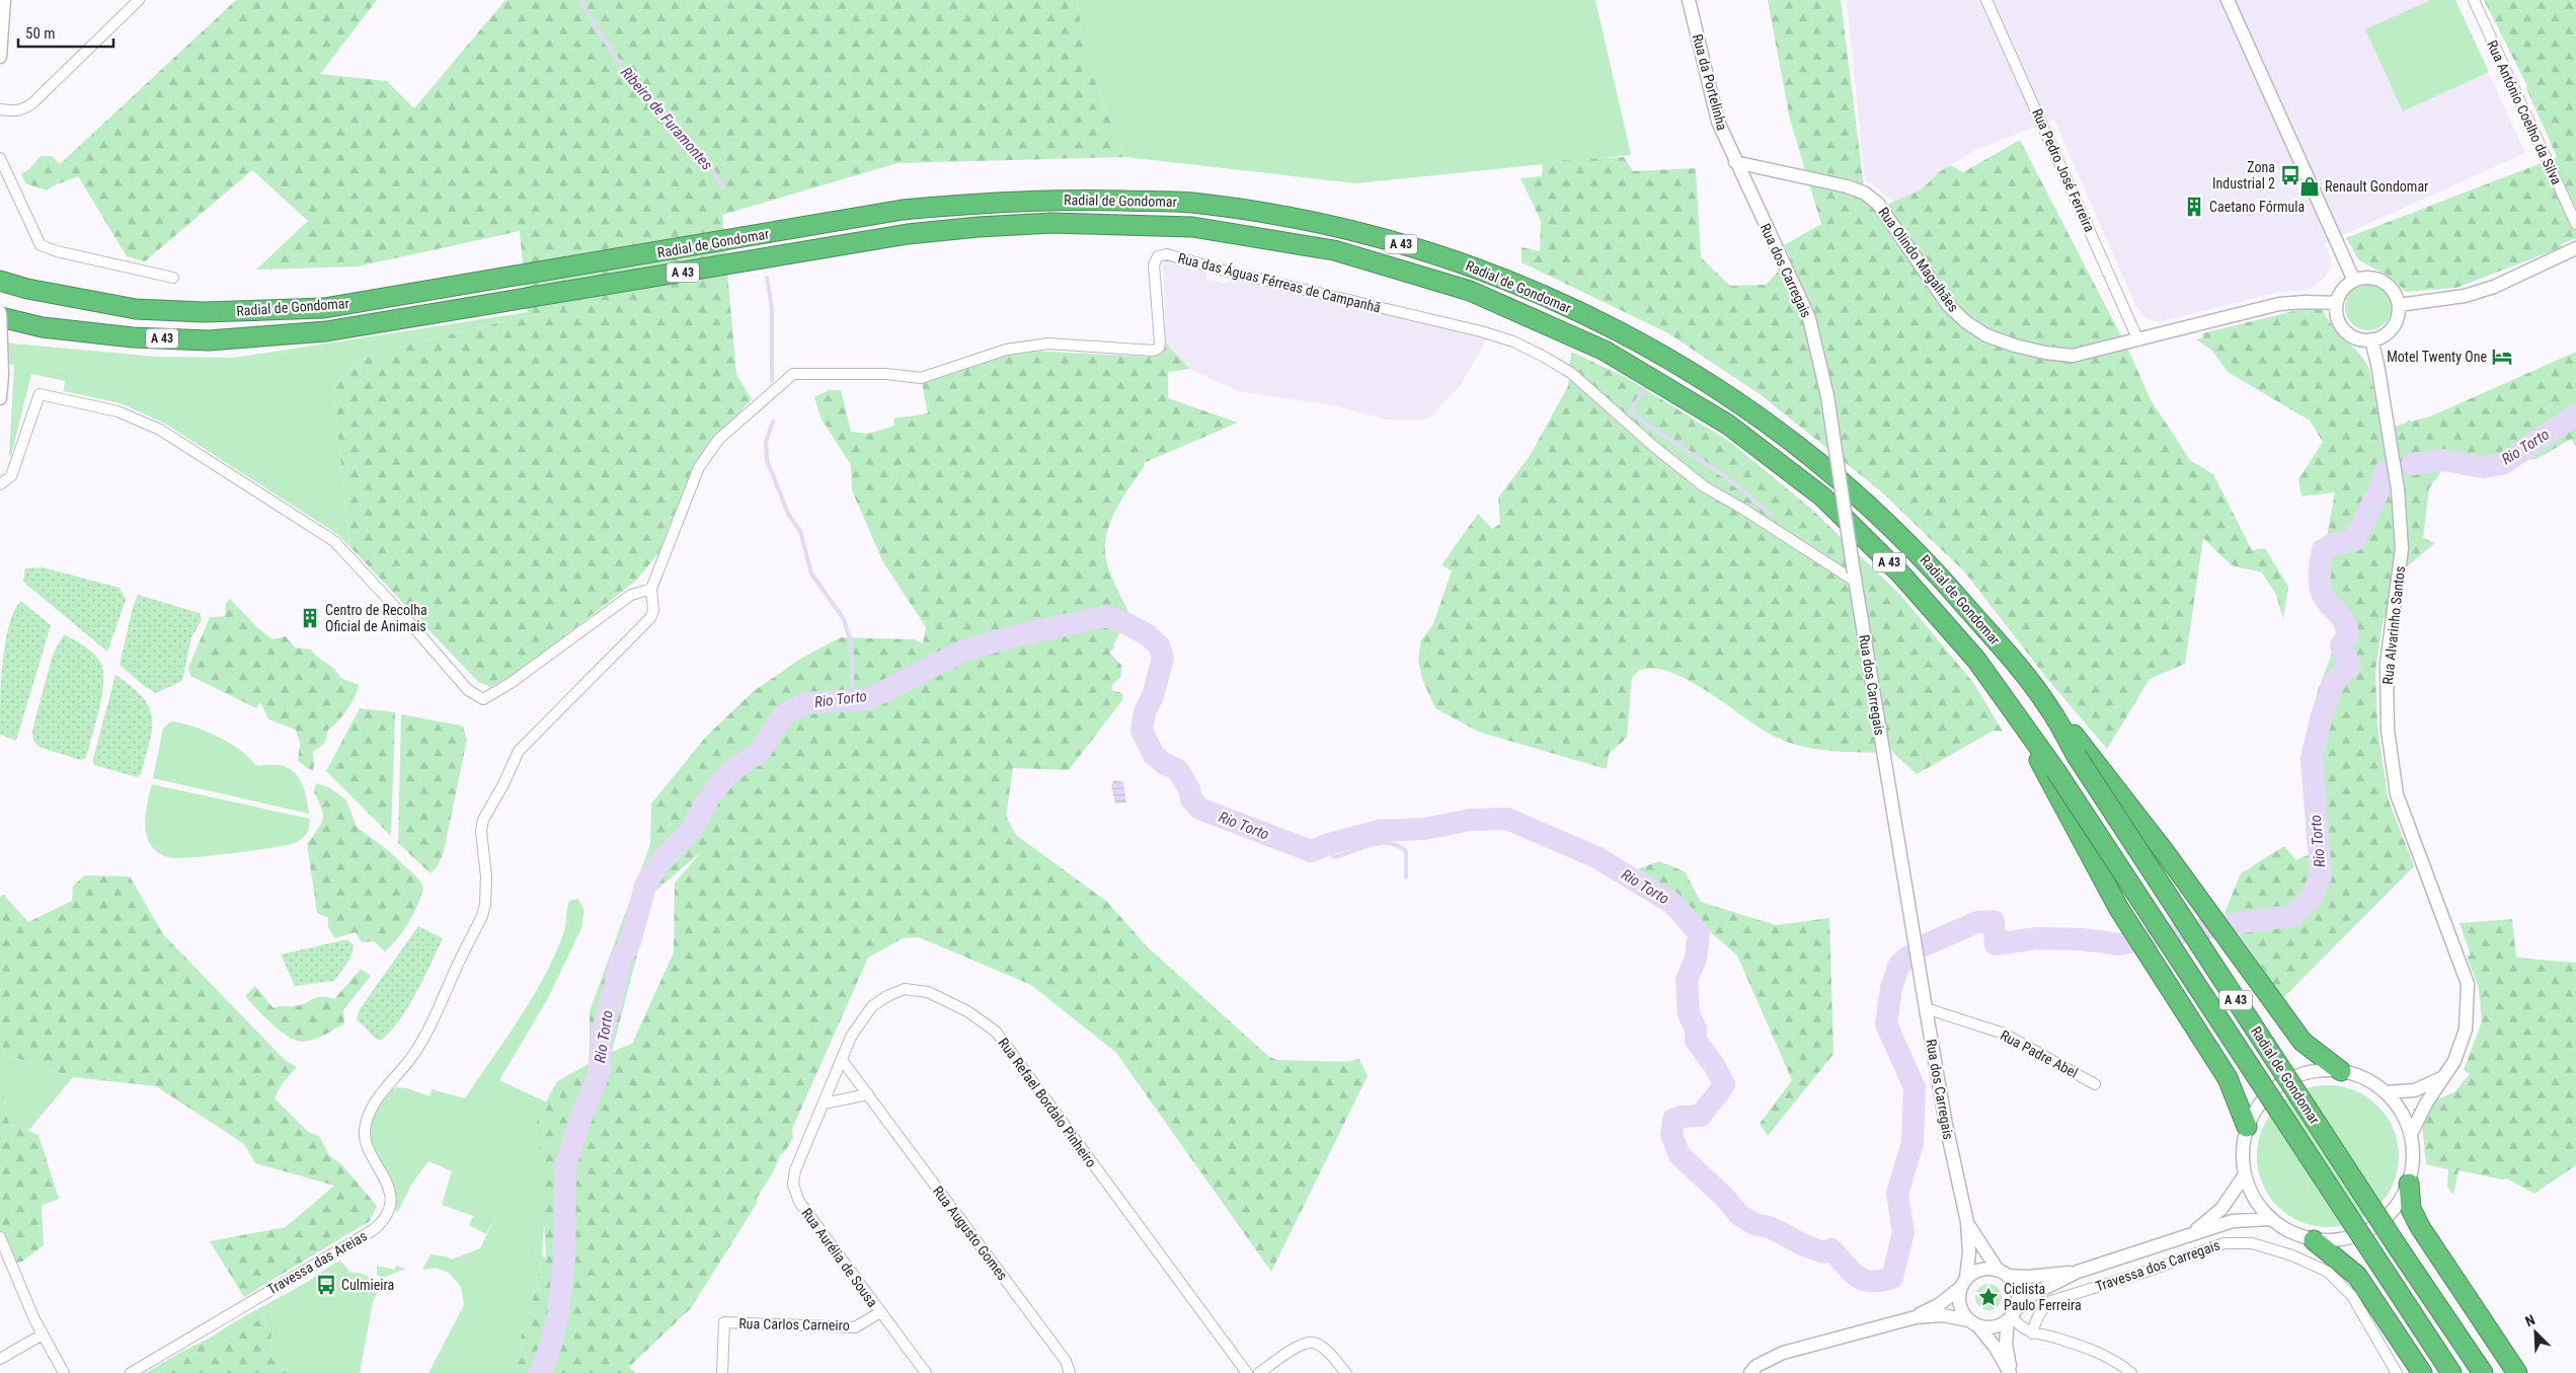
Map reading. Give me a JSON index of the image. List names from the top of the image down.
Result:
{
  "streets": {
    "highway": ["Radial de Gondomar", "A 43"],
    "street": [
      "Rua da Portelinha",
      "Rua António Coelho da Silva",
      "Rua Pedro José Ferreira",
      "Rua Olindo Magalhães",
      "Rua dos Carregais",
      "Rua das Águas Férreas de Campanhã",
      "Rua Alvarinho Santos",
      "Rua Padre Abel",
      "Rua Refael Bordalo Pinheiro",
      "Rua Augusto Gomes",
      "Rua Aurélia de Sousa",
      "Travessa das Areias",
      "Travessa dos Carregais",
      "Rua Carlos Carneiro"
    ]
  },
  "crossings": [
    ["Rua da Portelinha", "Rua Olindo Magalhães"],
    ["Rua da Portelinha", "Rua dos Carregais"],
    ["Rua Pedro José Ferreira", "Rua Olindo Magalhães"],
    ["Radial de Gondomar", "A 43"],
    ["A 43", "Rua Alvarinho Santos"],
    ["Rua Olindo Magalhães", "Rua dos Carregais"],
    ["Rua Olindo Magalhães", "Rua Alvarinho Santos"],
    ["Rua dos Carregais", "Rua das Águas Férreas de Campanhã"],
    ["Rua dos Carregais", "Rua Padre Abel"],
    ["Rua das Águas Férreas de Campanhã", "Travessa das Areias"],
    ["Rua Refael Bordalo Pinheiro", "Rua Augusto Gomes"],
    ["Rua Refael Bordalo Pinheiro", "Rua Aurélia de Sousa"],
    ["Rua Aurélia de Sousa", "Rua Carlos Carneiro"]
  ],
  "water": ["Ribeiro de Furamontes", "Rio Torto"],
  "places": {
    "bus stop": ["Zona Industrial 2", "Culmieira"],
    "shop": ["Renault Gondomar"],
    "building": ["Caetano Fórmula", "Centro de Recolha Oficial de Animais"],
    "hotel": ["Motel Twenty One"],
    "place": ["Ciclista Paulo Ferreira"]
  },
  "scale_bar": "50 m",
  "north": "top left"
}
